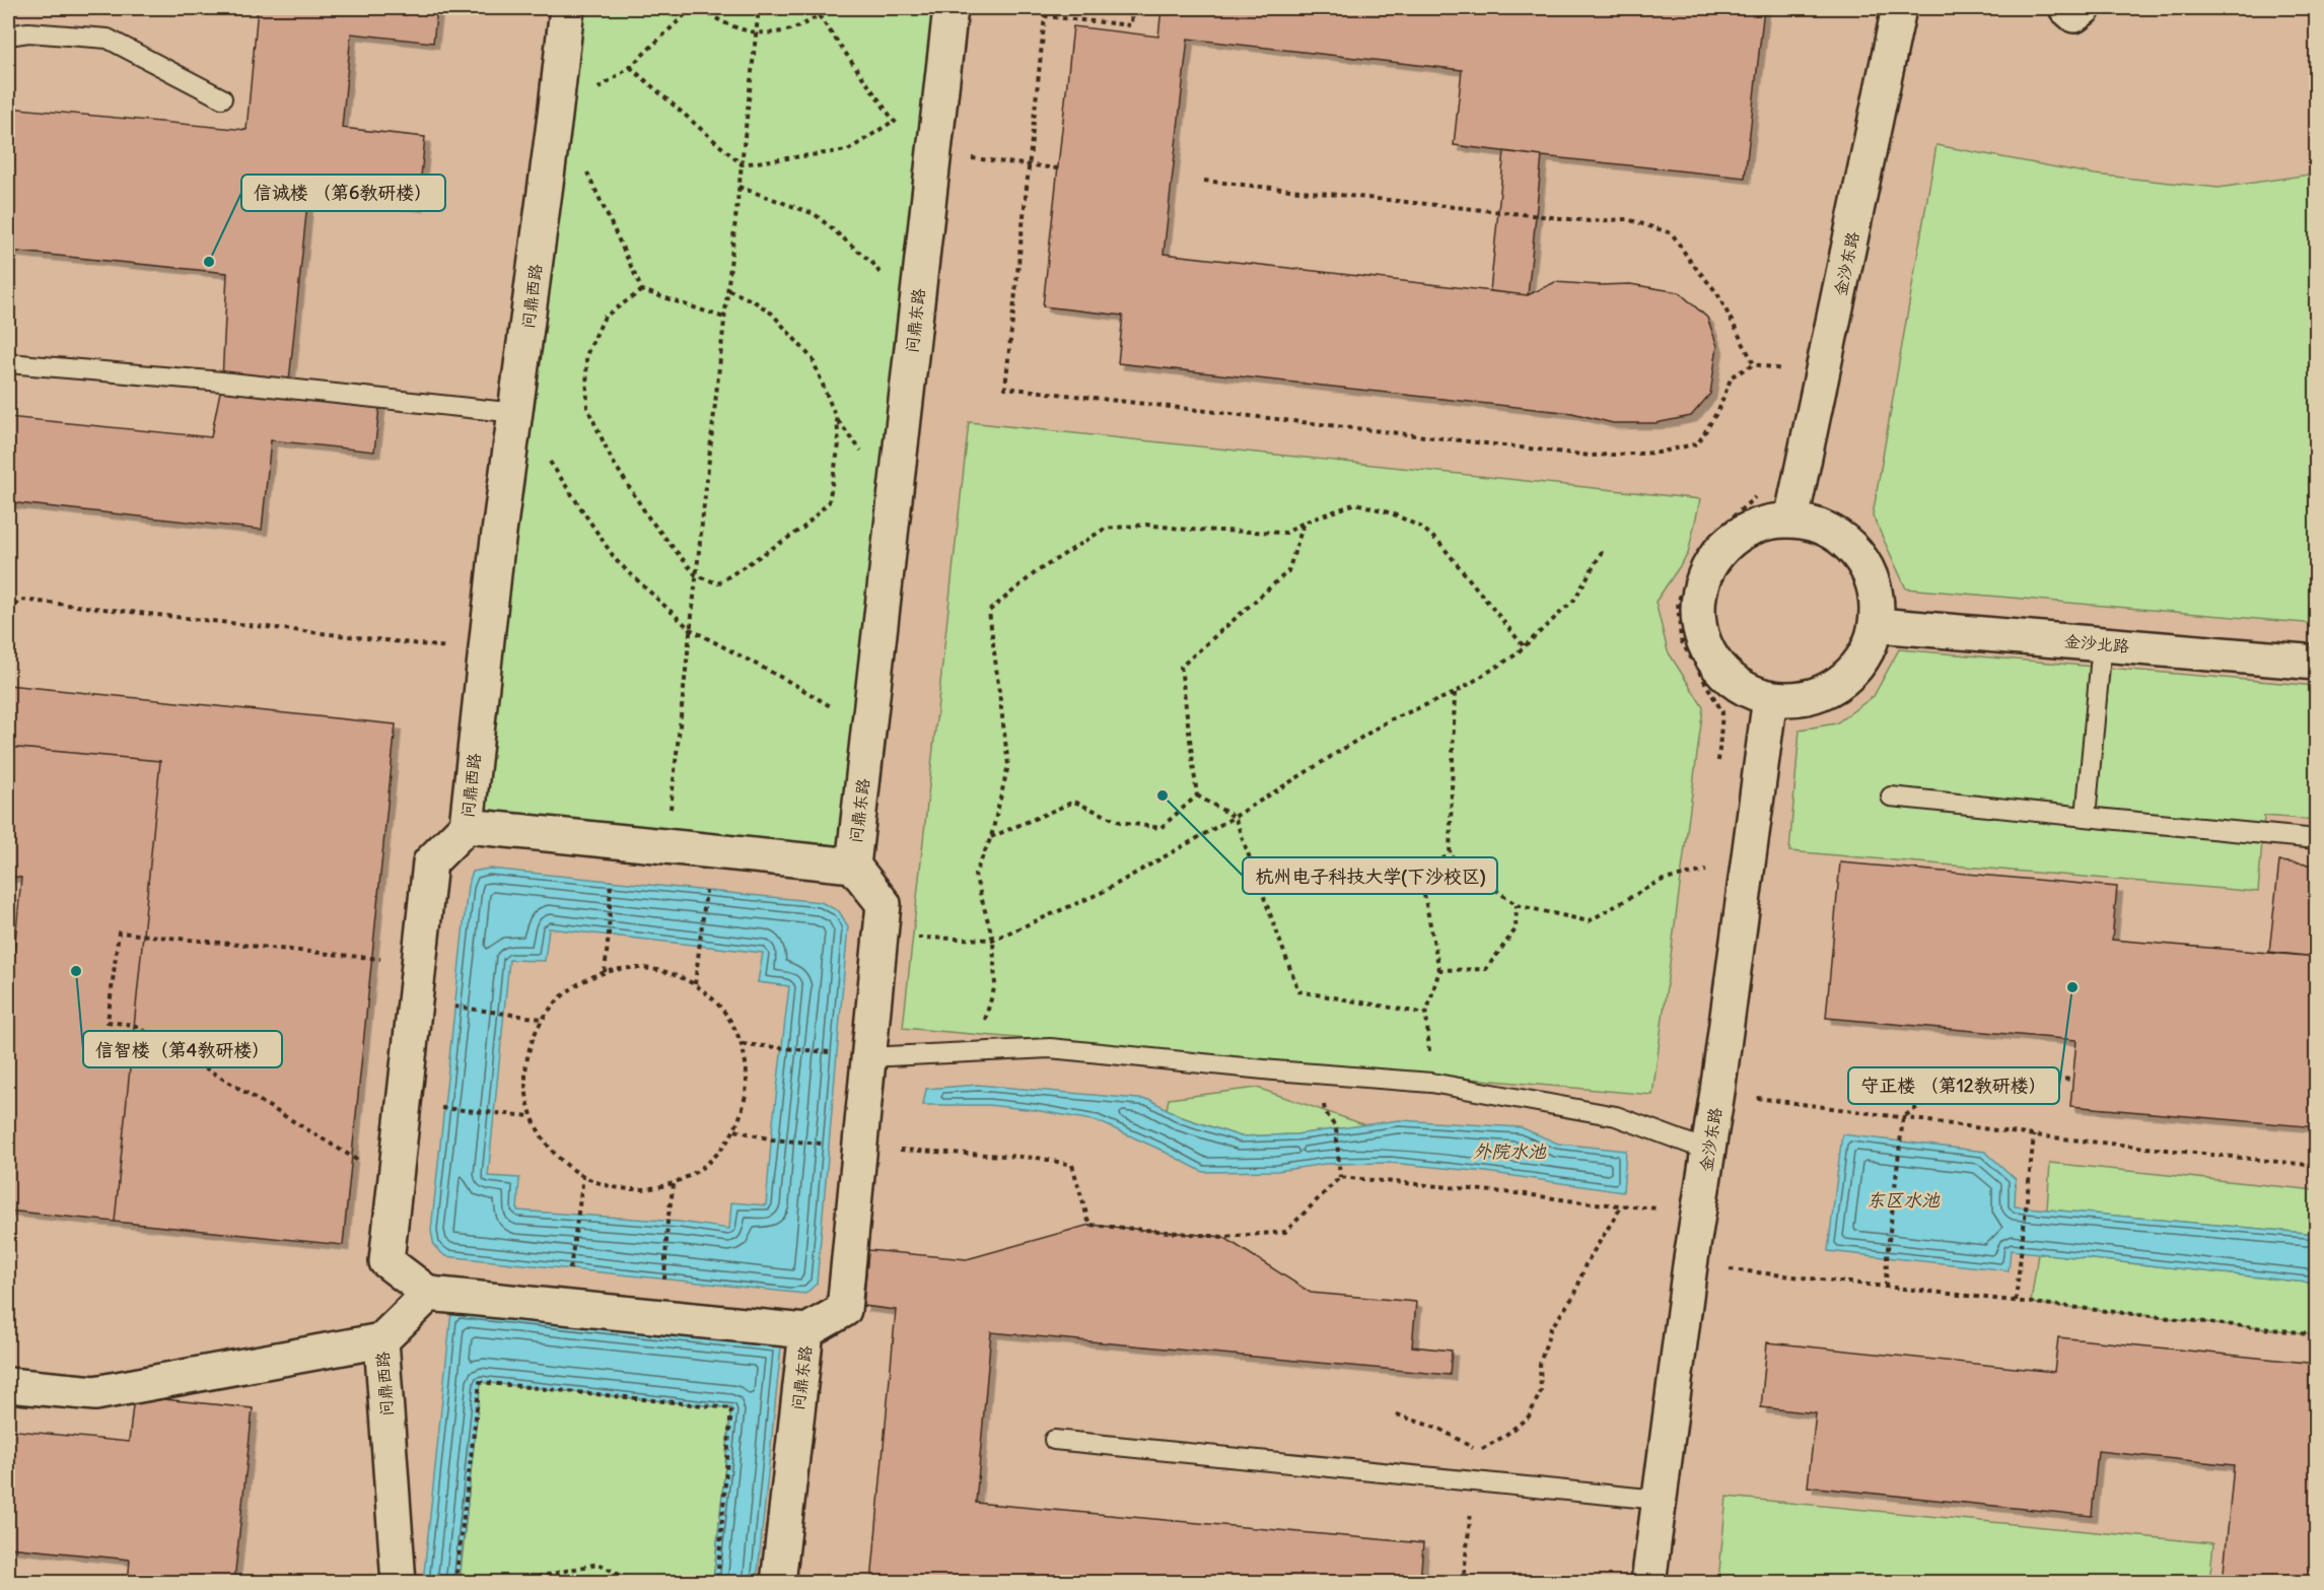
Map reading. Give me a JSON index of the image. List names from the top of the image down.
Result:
{
  "streets": {
    "street": [
      "金沙东路",
      "问鼎西路",
      "问鼎东路",
      "金沙北路"
    ]
  },
  "crossings": [
    ["金沙东路", "金沙北路"]
  ],
  "water": ["外院水池", "东区水池"],
  "places": [
    "信诚楼 （第6教研楼）",
    "杭州电子科技大学(下沙校区)",
    "信智楼（第4教研楼）",
    "守正楼 （第12教研楼）"
  ]
}
